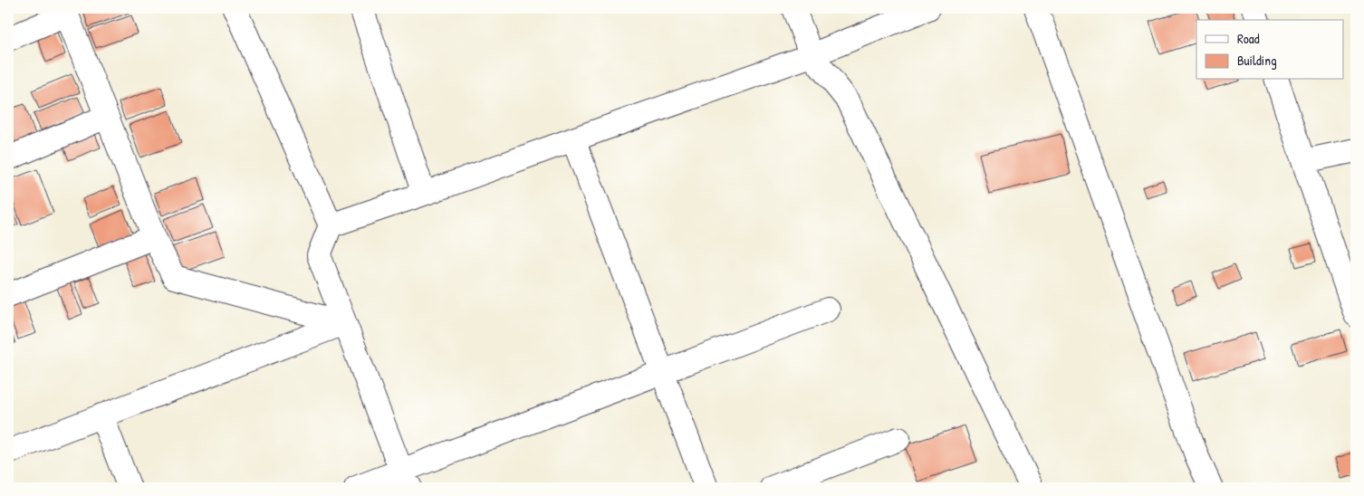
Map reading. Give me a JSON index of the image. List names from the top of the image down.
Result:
{
  "legend": ["Road", "Building"]
}
